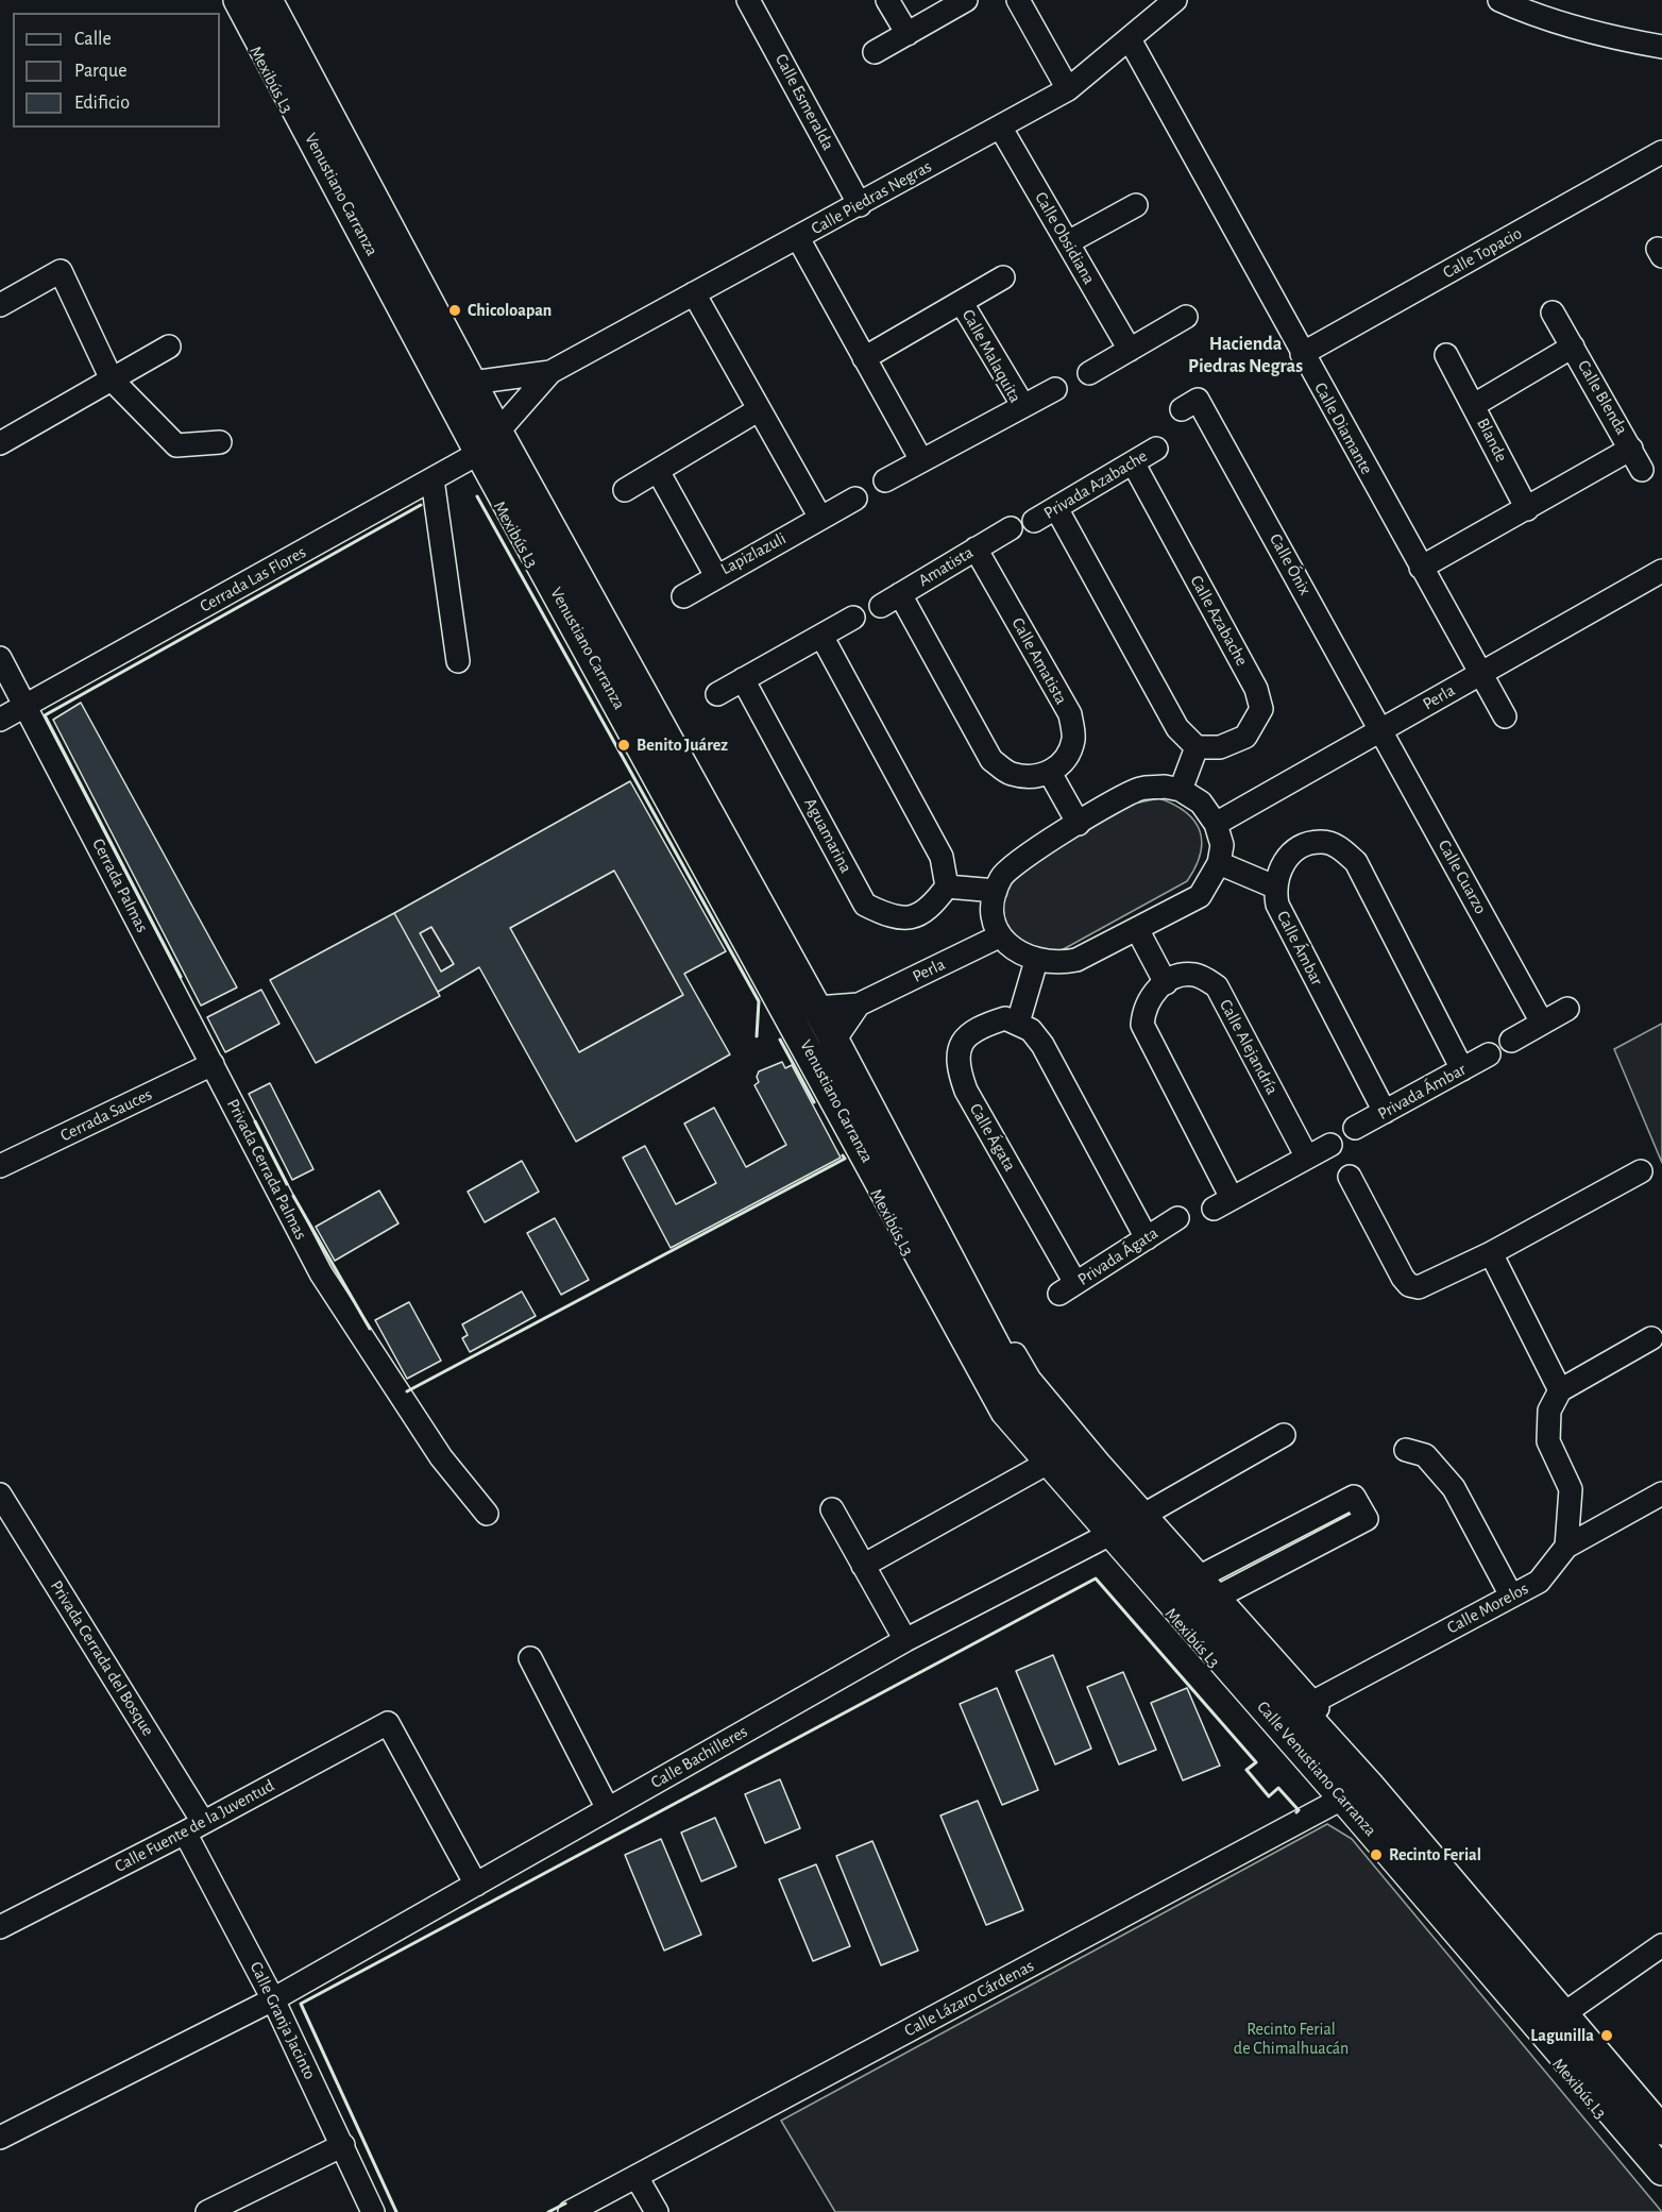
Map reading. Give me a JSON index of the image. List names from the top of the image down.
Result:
{
  "streets": {
    "main road": ["Venustiano Carranza", "Calle Venustiano Carranza"],
    "street": [
      "Mexibús L3",
      "Calle Esmeralda",
      "Calle Piedras Negras",
      "Calle Obsidiana",
      "Calle Topacio",
      "Calle Malaquita",
      "Calle Blenda",
      "Calle Diamante",
      "Blande",
      "Privada Azabache",
      "Lapizlazuli",
      "Calle Ónix",
      "Amatista",
      "Cerrada Las Flores",
      "Calle Azabache",
      "Calle Amatista",
      "Perla",
      "Aguamarina",
      "Calle Cuarzo",
      "Cerrada Palmas",
      "Calle Ámbar",
      "Calle Alejandría",
      "Privada Ámbar",
      "Cerrada Sauces",
      "Calle Ágata",
      "Privada Cerrada Palmas",
      "Privada Ágata",
      "Calle Morelos",
      "Privada Cerrada del Bosque",
      "Calle Bachilleres",
      "Calle Fuente de la Juventud",
      "Calle Lázaro Cárdenas",
      "Calle Granja Jacinto"
    ]
  },
  "crossings": [
    ["Mexibús L3", "Venustiano Carranza"],
    ["Mexibús L3", "Calle Piedras Negras"],
    ["Mexibús L3", "Cerrada Las Flores"],
    ["Mexibús L3", "Calle Bachilleres"],
    ["Mexibús L3", "Calle Venustiano Carranza"],
    ["Mexibús L3", "Calle Lázaro Cárdenas"],
    ["Calle Esmeralda", "Calle Piedras Negras"],
    ["Venustiano Carranza", "Calle Piedras Negras"],
    ["Venustiano Carranza", "Cerrada Las Flores"],
    ["Venustiano Carranza", "Perla"],
    ["Venustiano Carranza", "Calle Venustiano Carranza"],
    ["Calle Piedras Negras", "Calle Obsidiana"],
    ["Calle Piedras Negras", "Calle Diamante"],
    ["Calle Piedras Negras", "Cerrada Las Flores"],
    ["Calle Topacio", "Calle Diamante"],
    ["Calle Blenda", "Blande"],
    ["Calle Diamante", "Perla"],
    ["Privada Azabache", "Calle Azabache"],
    ["Calle Ónix", "Perla"],
    ["Calle Ónix", "Calle Cuarzo"],
    ["Amatista", "Calle Amatista"],
    ["Cerrada Las Flores", "Cerrada Palmas"],
    ["Perla", "Calle Cuarzo"],
    ["Cerrada Palmas", "Cerrada Sauces"],
    ["Cerrada Palmas", "Privada Cerrada Palmas"],
    ["Calle Ámbar", "Privada Ámbar"],
    ["Cerrada Sauces", "Privada Cerrada Palmas"],
    ["Calle Ágata", "Privada Ágata"],
    ["Calle Morelos", "Calle Venustiano Carranza"],
    ["Privada Cerrada del Bosque", "Calle Fuente de la Juventud"],
    ["Privada Cerrada del Bosque", "Calle Granja Jacinto"],
    ["Calle Bachilleres", "Calle Venustiano Carranza"],
    ["Calle Bachilleres", "Calle Fuente de la Juventud"],
    ["Calle Bachilleres", "Calle Granja Jacinto"],
    ["Calle Venustiano Carranza", "Calle Lázaro Cárdenas"],
    ["Calle Fuente de la Juventud", "Calle Granja Jacinto"]
  ],
  "districts": ["Hacienda Piedras Negras"],
  "parks": ["Recinto Ferial de Chimalhuacán"],
  "places": [
    "Chicoloapan",
    "Benito Juárez",
    "Recinto Ferial",
    "Lagunilla"
  ],
  "legend": ["Calle", "Parque", "Edificio"]
}
